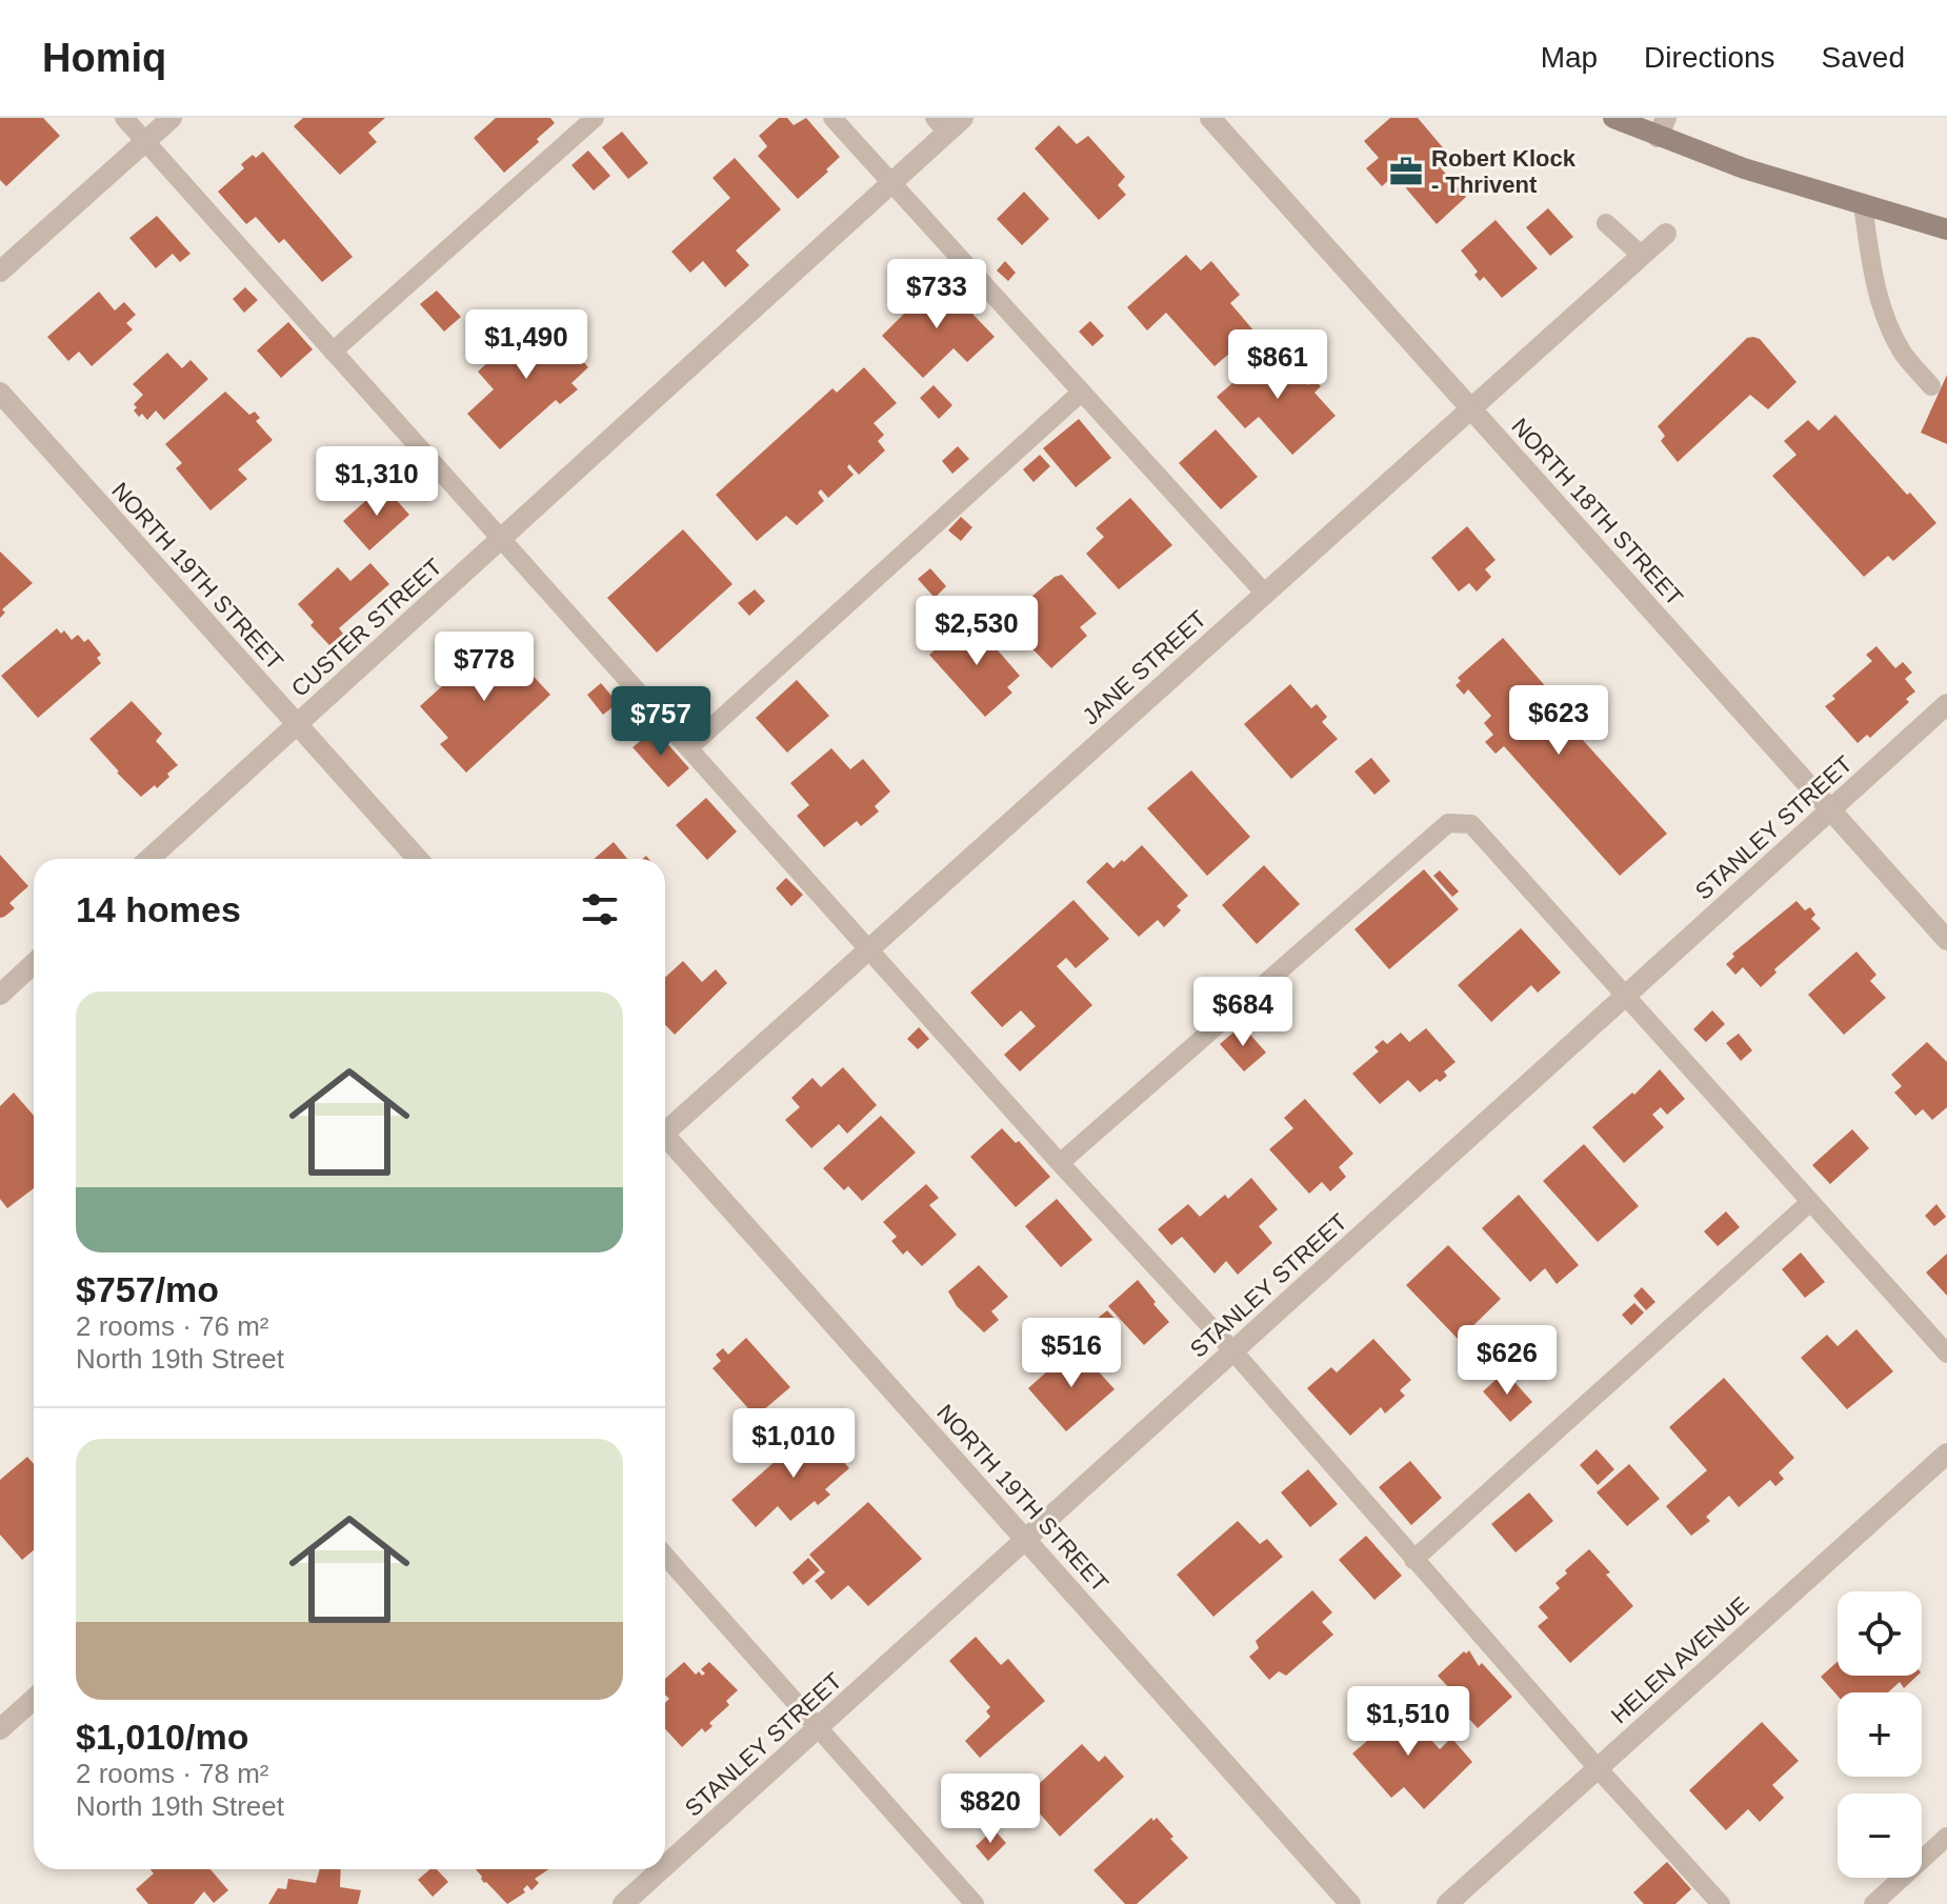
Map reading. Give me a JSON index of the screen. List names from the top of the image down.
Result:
{
  "streets": {
    "street": [
      "NORTH 18TH STREET",
      "NORTH 19TH STREET",
      "CUSTER STREET",
      "JANE STREET",
      "STANLEY STREET",
      "HELEN AVENUE"
    ]
  },
  "crossings": [
    ["NORTH 18TH STREET", "JANE STREET"],
    ["NORTH 18TH STREET", "STANLEY STREET"],
    ["NORTH 19TH STREET", "CUSTER STREET"],
    ["NORTH 19TH STREET", "STANLEY STREET"]
  ],
  "places": {
    "office": ["Robert Klock - Thrivent"]
  },
  "page": {
    "header": "Homiq",
    "nav": ["Map", "Directions", "Saved"],
    "price": [
      "$733",
      "$1,490",
      "$861",
      "$1,310",
      "$2,530",
      "$778",
      "$623",
      "$757",
      "$684",
      "$516",
      "$626",
      "$1,010",
      "$1,510",
      "$820"
    ],
    "heading": "14 homes",
    "list": [
      {
        "name": "$757/mo",
        "note": "2 rooms · 76 m² · North 19th Street"
      },
      {
        "name": "$1,010/mo",
        "note": "2 rooms · 78 m² · North 19th Street"
      }
    ],
    "map_buttons": ["+", "−"]
  }
}
